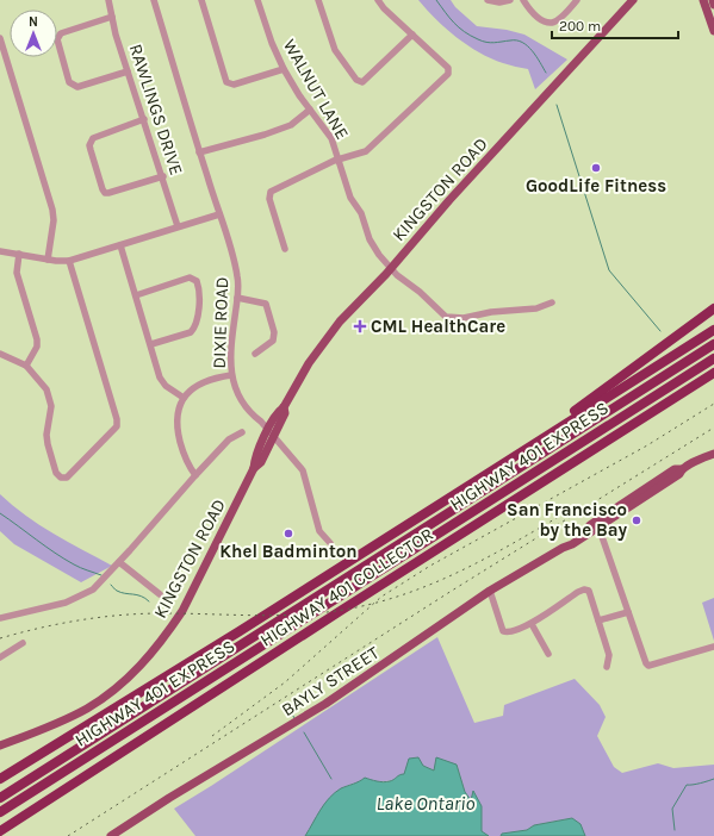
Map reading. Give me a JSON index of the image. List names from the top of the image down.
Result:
{
  "streets": {
    "highway": ["HIGHWAY 401 EXPRESS", "HIGHWAY 401 COLLECTOR"],
    "main road": ["KINGSTON ROAD", "BAYLY STREET"],
    "street": ["WALNUT LANE", "RAWLINGS DRIVE", "DIXIE ROAD"]
  },
  "crossings": [
    ["WALNUT LANE", "KINGSTON ROAD"],
    ["KINGSTON ROAD", "DIXIE ROAD"]
  ],
  "water": ["Lake Ontario"],
  "places": {
    "other": ["GoodLife Fitness", "San Francisco by the Bay", "Khel Badminton"],
    "health": ["CML HealthCare"]
  },
  "scale_bar": "200 m",
  "north": "top"
}
